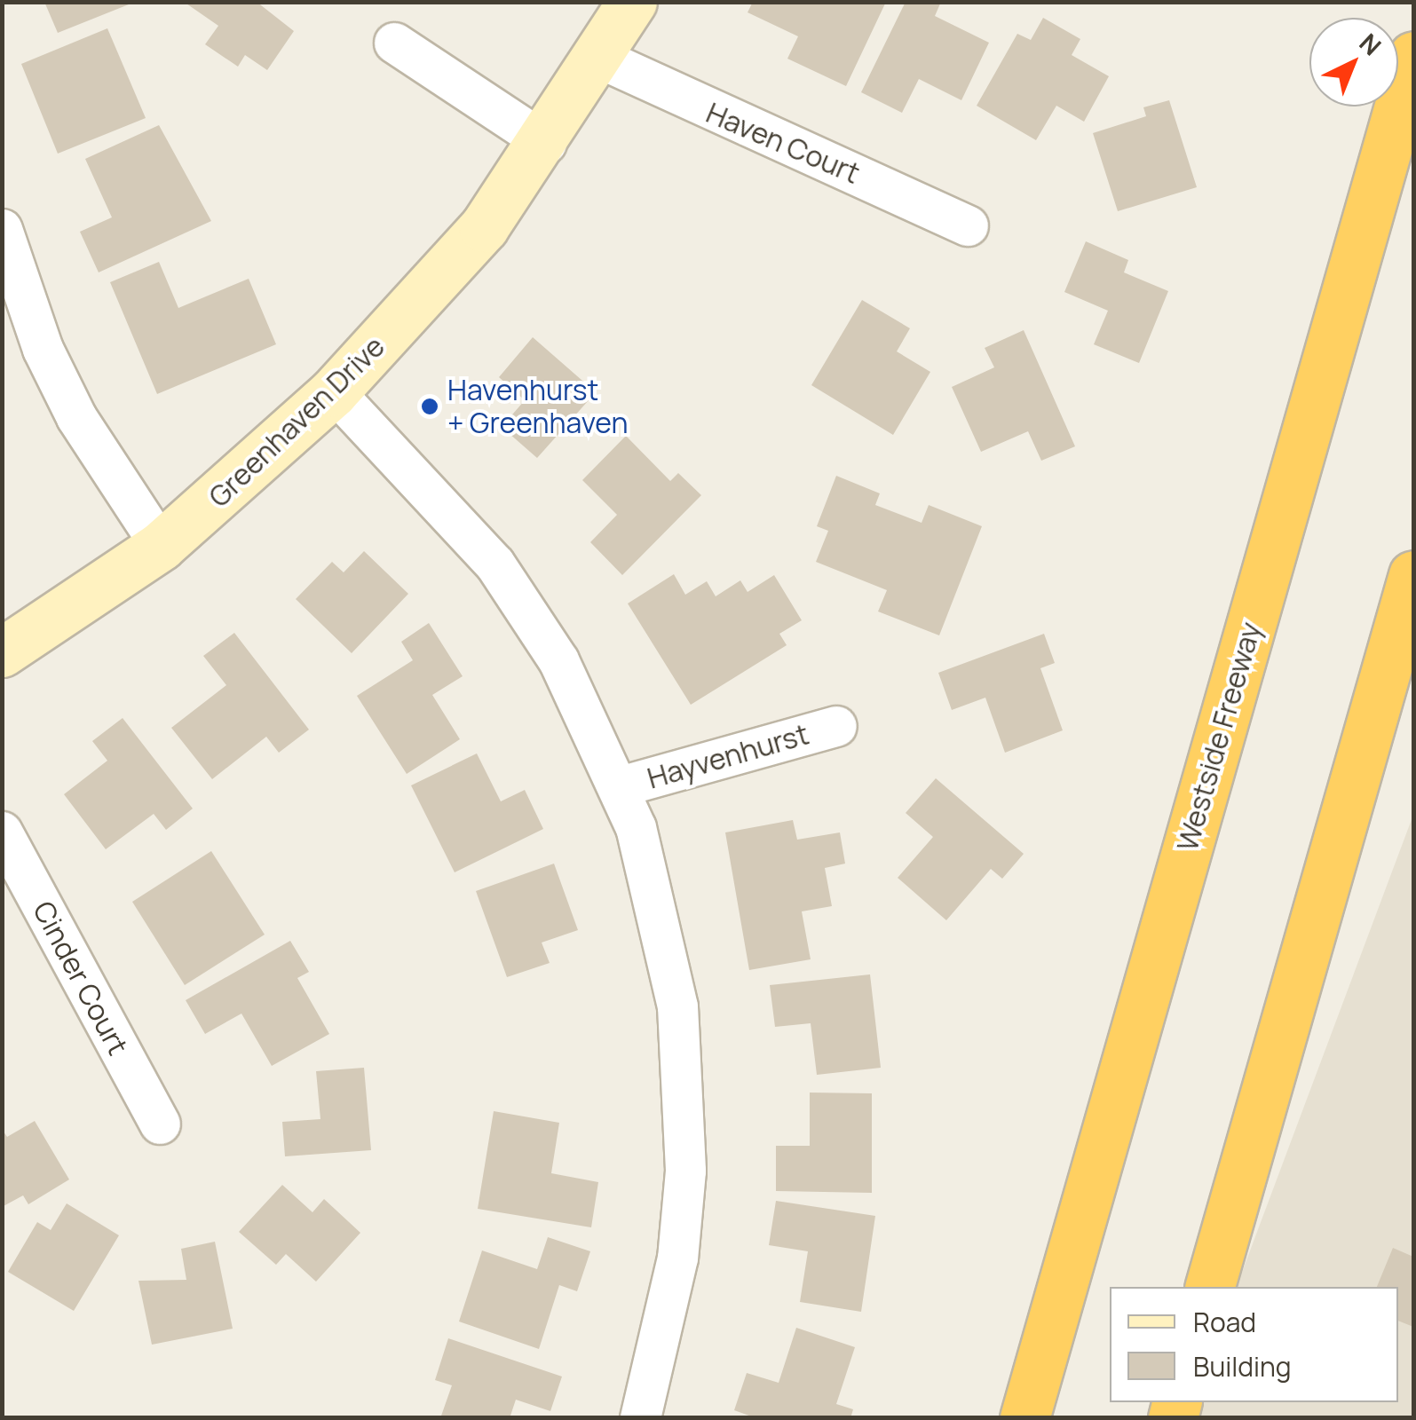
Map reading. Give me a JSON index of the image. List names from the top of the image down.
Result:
{
  "streets": {
    "highway": ["Westside Freeway"],
    "street": [
      "Haven Court",
      "Greenhaven Drive",
      "Hayvenhurst",
      "Cinder Court"
    ]
  },
  "crossings": [
    ["Haven Court", "Greenhaven Drive"]
  ],
  "places": ["Havenhurst + Greenhaven"],
  "legend": ["Road", "Building"],
  "north": "top right"
}
